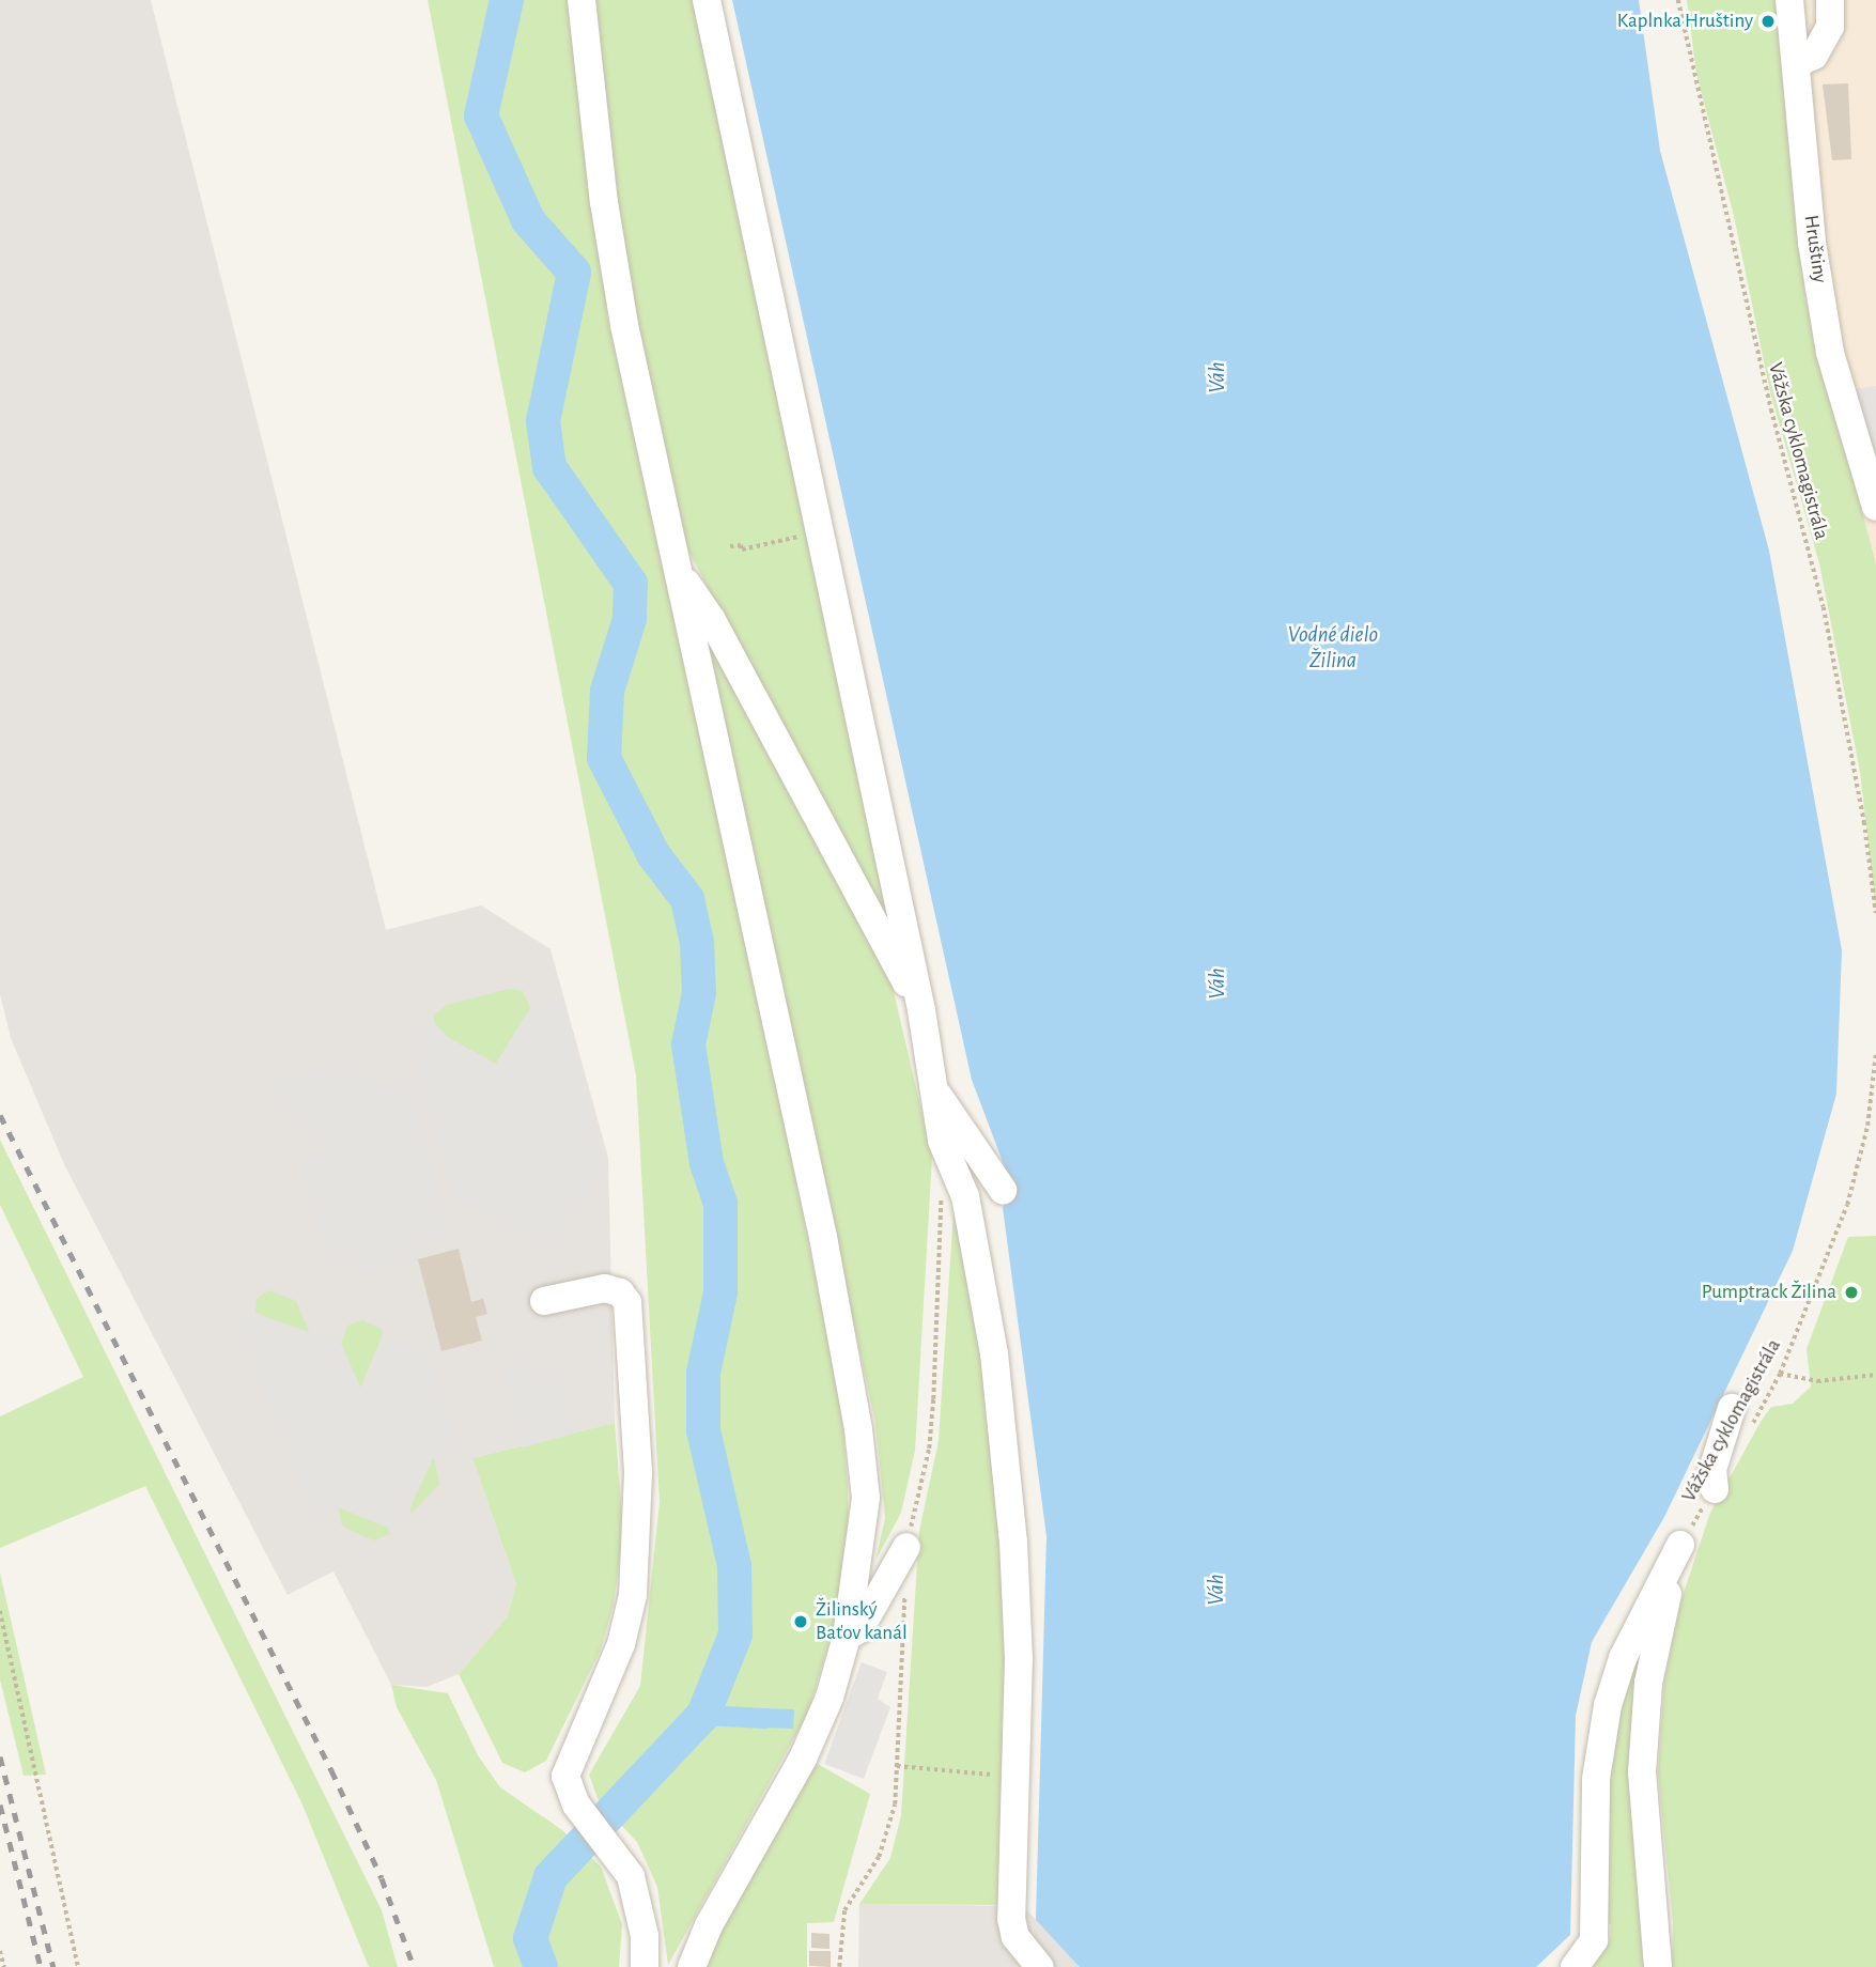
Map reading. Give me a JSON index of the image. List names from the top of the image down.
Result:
{
  "streets": {
    "street": ["Hruštiny"],
    "path": ["Vážska cyklomagistrála"]
  },
  "water": ["Váh", "Vodné dielo Žilina"],
  "places": ["Kaplnka Hruštiny", "Pumptrack Žilina", "Žilinský Baťov kanál"]
}
